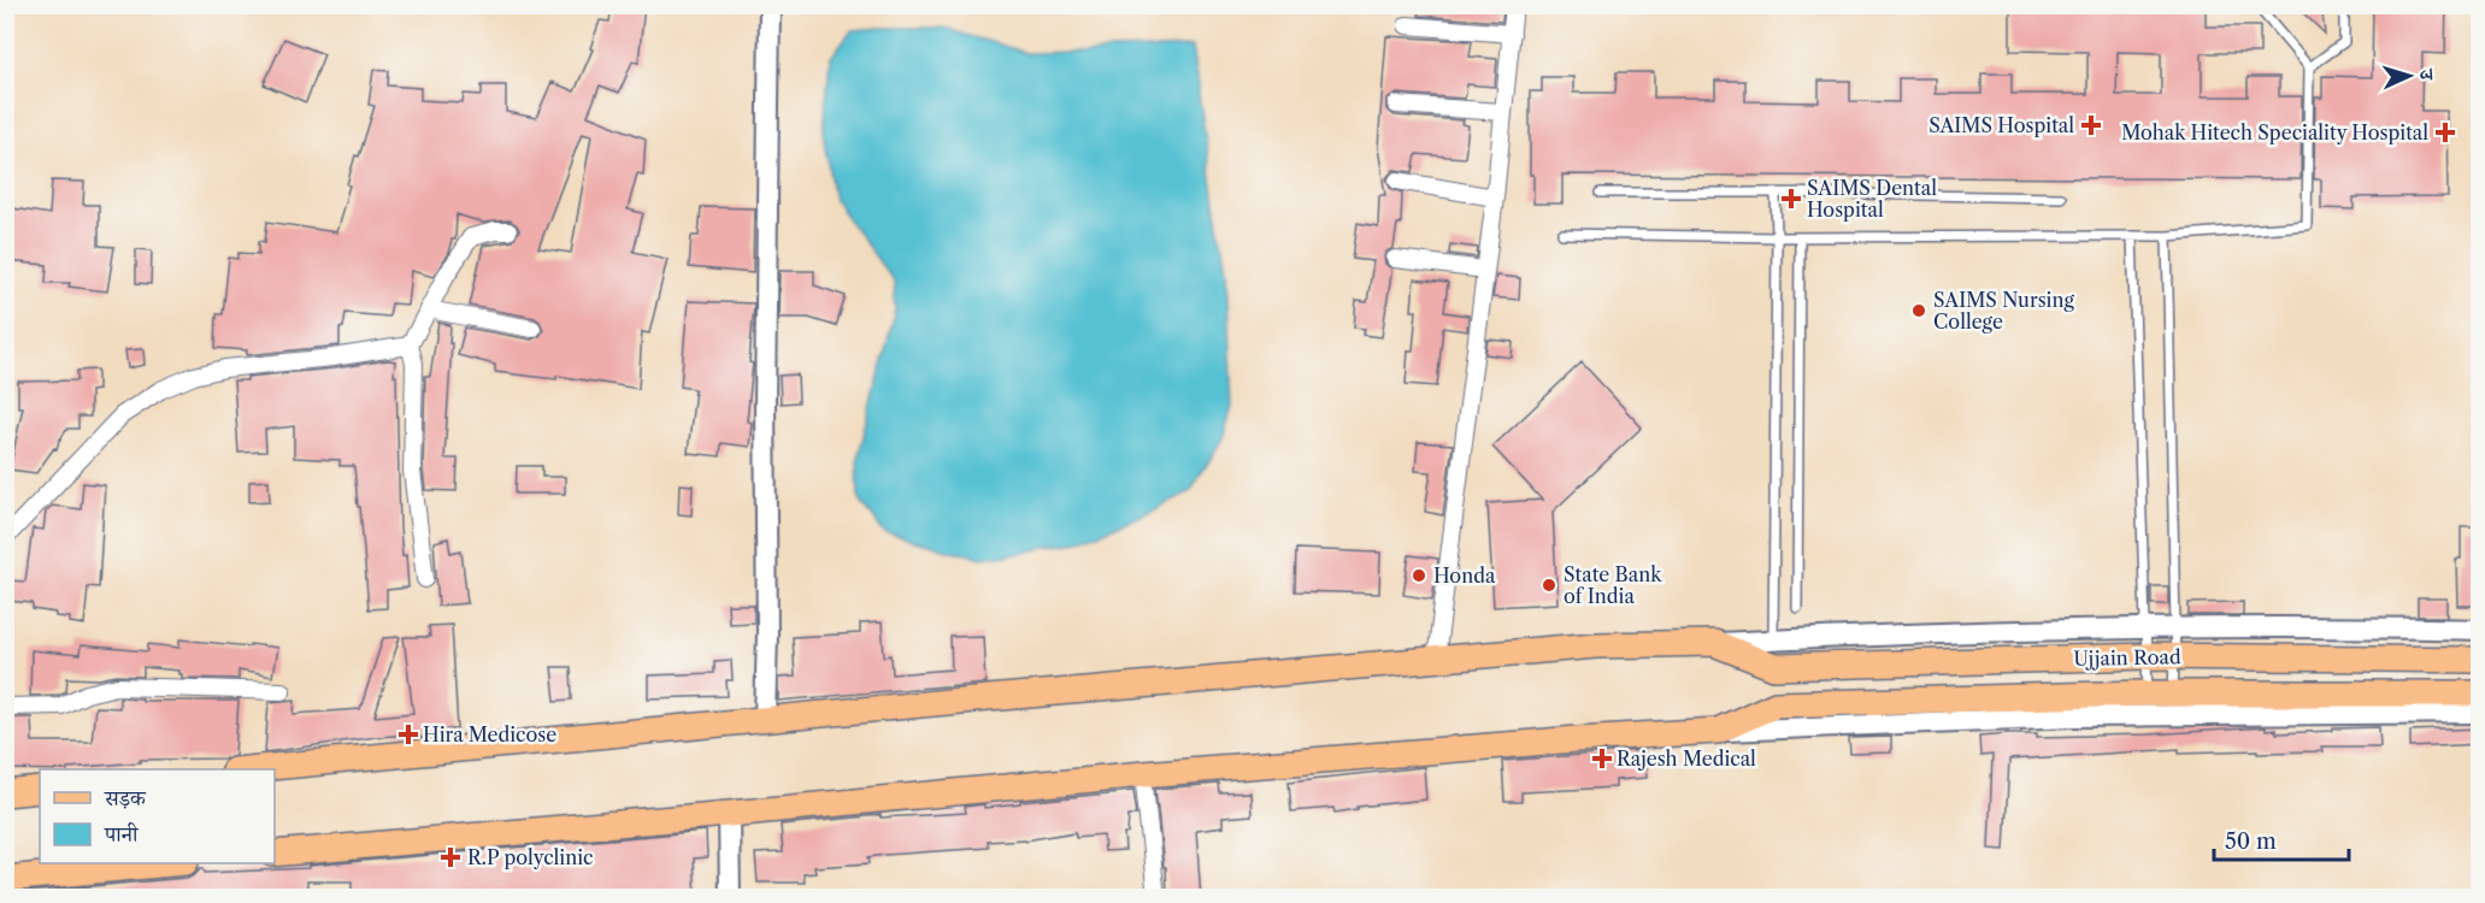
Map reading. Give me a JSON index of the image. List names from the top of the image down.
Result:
{
  "streets": {
    "main road": ["Ujjain Road"]
  },
  "places": {
    "health": [
      "SAIMS Hospital",
      "Mohak Hitech Speciality Hospital",
      "SAIMS Dental Hospital",
      "Hira Medicose",
      "Rajesh Medical",
      "R.P polyclinic"
    ],
    "other": ["SAIMS Nursing College", "Honda", "State Bank of India"]
  },
  "legend": ["सड़क", "पानी"],
  "scale_bar": "50 m",
  "north": "right"
}
